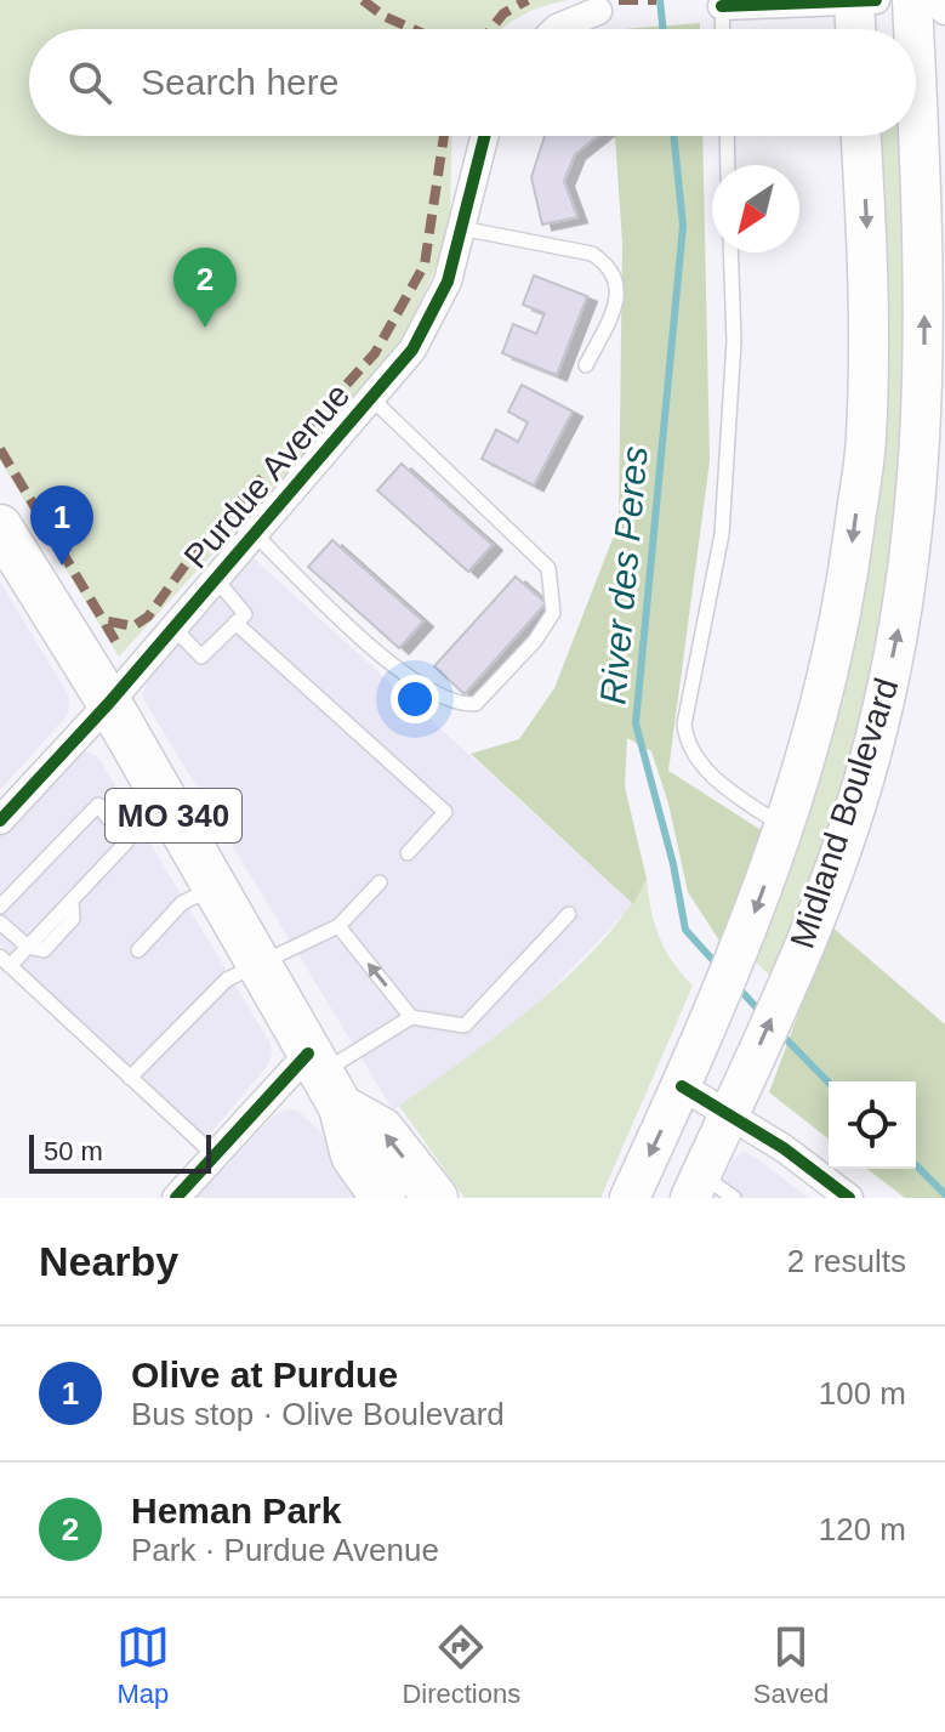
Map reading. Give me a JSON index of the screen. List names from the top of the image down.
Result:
{
  "streets": {
    "main road": ["Midland Boulevard", "MO 340"],
    "street": ["Purdue Avenue"]
  },
  "crossings": [
    ["Purdue Avenue", "MO 340"]
  ],
  "water": ["River des Peres"],
  "scale_bar": "50 m",
  "north": "bottom left",
  "page": {
    "search": "Search here",
    "pins": ["2", "1"],
    "scale": "50 m",
    "heading": ["Nearby", "2 results"],
    "list": [
      {
        "mark": "1",
        "name": "Olive at Purdue",
        "note": "Bus stop · Olive Boulevard",
        "value": "100 m"
      },
      {
        "mark": "2",
        "name": "Heman Park",
        "note": "Park · Purdue Avenue",
        "value": "120 m"
      }
    ],
    "nav": ["Map", "Directions", "Saved"]
  }
}
